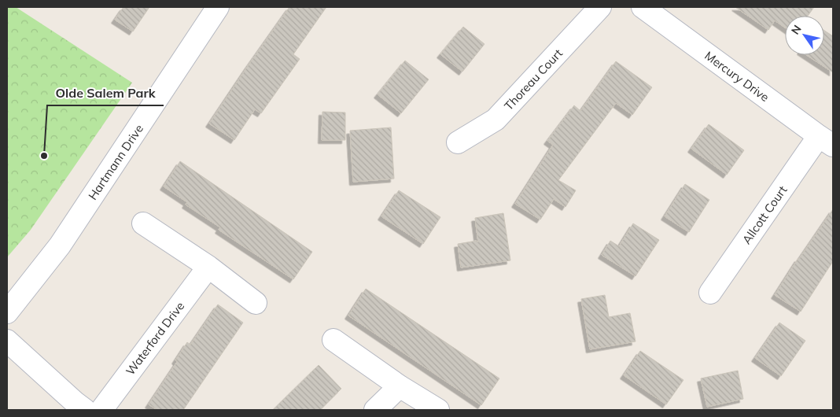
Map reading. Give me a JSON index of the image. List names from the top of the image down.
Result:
{
  "streets": {
    "street": [
      "Mercury Drive",
      "Thoreau Court",
      "Hartmann Drive",
      "Allcott Court",
      "Waterford Drive"
    ]
  },
  "crossings": [
    ["Mercury Drive", "Allcott Court"]
  ],
  "places": ["Olde Salem Park"],
  "north": "top left"
}
